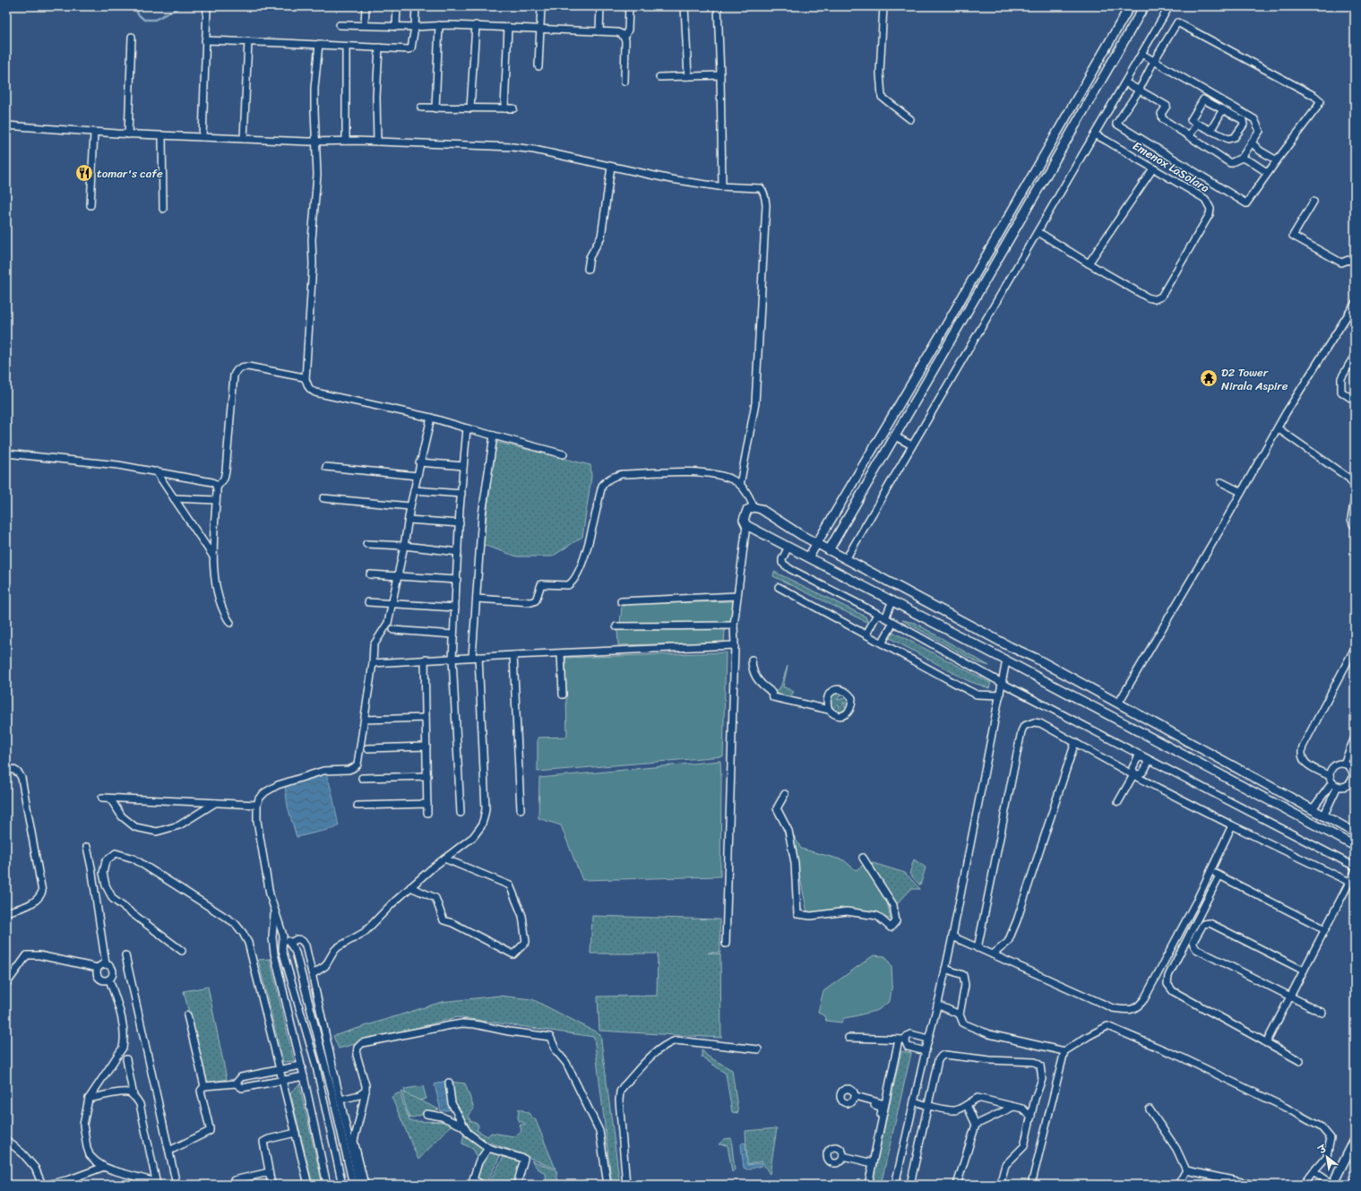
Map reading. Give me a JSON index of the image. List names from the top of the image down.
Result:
{
  "streets": {
    "street": ["Emenox LaSolara"]
  },
  "places": {
    "restaurant": ["tomar's cafe"],
    "temple": ["D2 Tower Nirala Aspire"]
  },
  "north": "top left"
}
